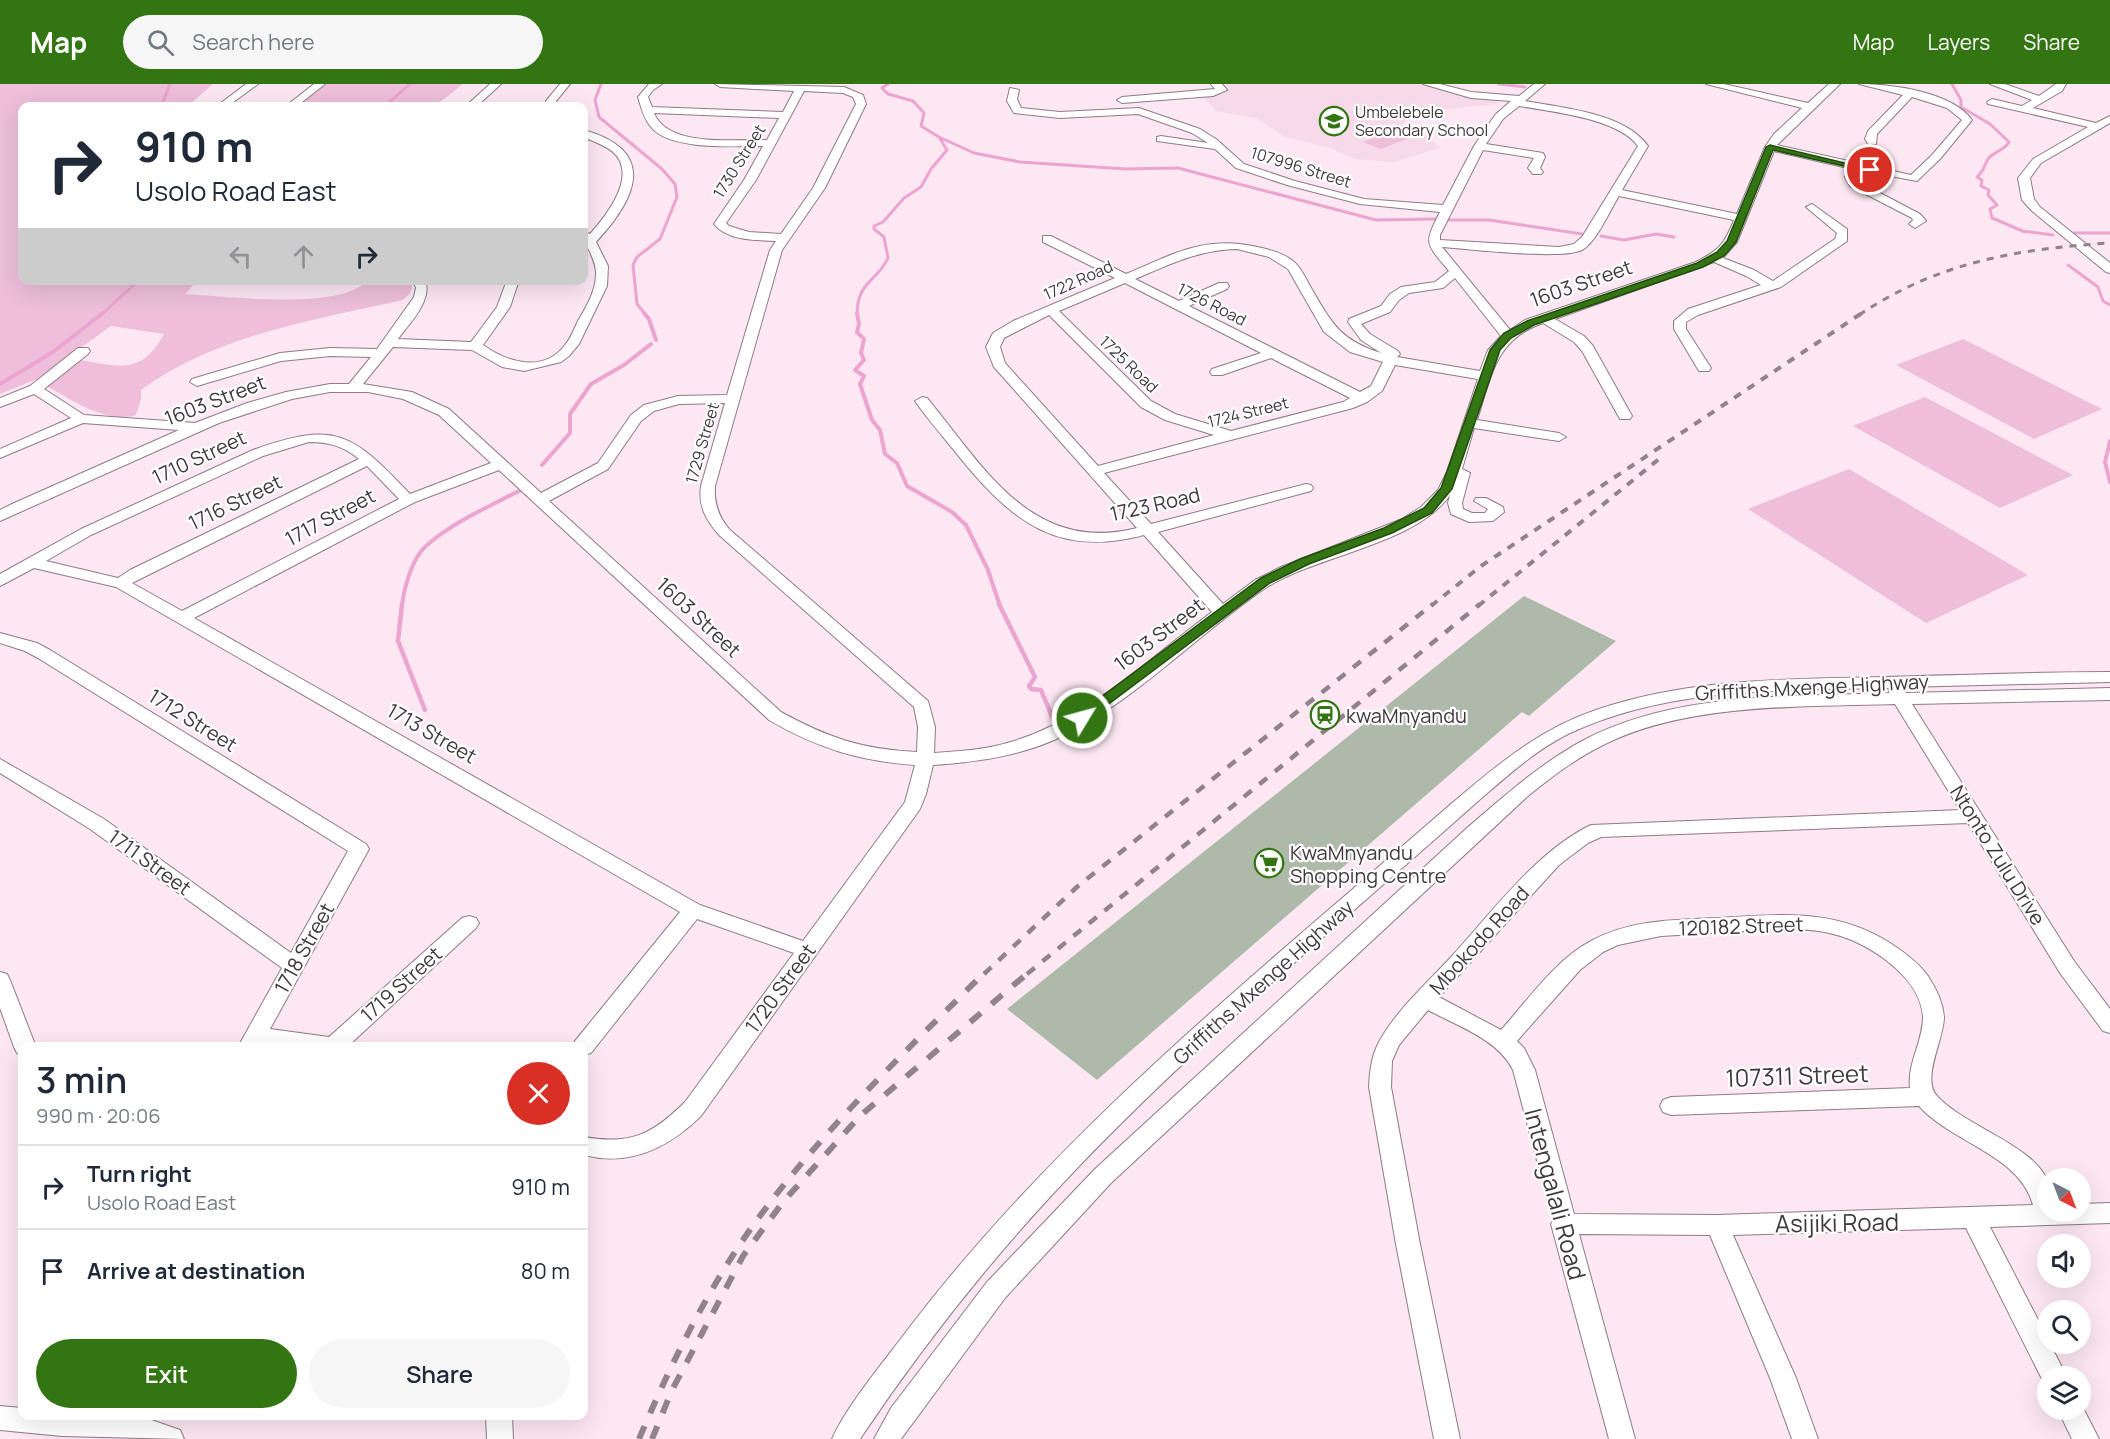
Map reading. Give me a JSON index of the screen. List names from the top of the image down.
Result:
{
  "streets": {
    "street": [
      "1730 Street",
      "107996 Street",
      "1722 Road",
      "1603 Street",
      "1726 Road",
      "1725 Road",
      "1724 Street",
      "1729 Street",
      "1710 Street",
      "1716 Street",
      "1723 Road",
      "1717 Street",
      "Griffiths Mxenge Highway",
      "1712 Street",
      "1713 Street",
      "Ntonto Zulu Drive",
      "1711 Street",
      "120182 Street",
      "Mbokodo Road",
      "1718 Street",
      "1719 Street",
      "1720 Street",
      "107311 Street",
      "Intengalali Road",
      "Asijiki Road"
    ]
  },
  "crossings": [
    ["1730 Street", "1729 Street"],
    ["1722 Road", "1603 Street"],
    ["1722 Road", "1726 Road"],
    ["1722 Road", "1725 Road"],
    ["1722 Road", "1724 Street"],
    ["1722 Road", "1723 Road"],
    ["1603 Street", "1729 Street"],
    ["1603 Street", "1717 Street"],
    ["1603 Street", "1720 Street"],
    ["1726 Road", "1724 Street"],
    ["1725 Road", "1724 Street"],
    ["1729 Street", "1720 Street"],
    ["1710 Street", "1716 Street"],
    ["1710 Street", "1717 Street"],
    ["1710 Street", "1713 Street"],
    ["1716 Street", "1713 Street"],
    ["1717 Street", "1713 Street"],
    ["Griffiths Mxenge Highway", "Ntonto Zulu Drive"],
    ["1712 Street", "1718 Street"],
    ["1713 Street", "1720 Street"],
    ["Ntonto Zulu Drive", "Mbokodo Road"],
    ["1711 Street", "1718 Street"],
    ["120182 Street", "107311 Street"],
    ["120182 Street", "Intengalali Road"],
    ["Mbokodo Road", "Intengalali Road"],
    ["Intengalali Road", "Asijiki Road"]
  ],
  "places": {
    "school or university": ["Umbelebele Secondary School"],
    "station": ["kwaMnyandu"],
    "supermarket": ["KwaMnyandu Shopping Centre"]
  },
  "north": "bottom right",
  "page": {
    "header": "Map",
    "search": "Search here",
    "nav": ["Map", "Layers", "Share"],
    "turn": ["910 m", "Usolo Road East"],
    "heading": ["3 min", "990 m · 20:06"],
    "list": [
      {
        "name": "Turn right",
        "note": "Usolo Road East",
        "value": "910 m"
      },
      {
        "name": "Arrive at destination",
        "value": "80 m"
      }
    ],
    "buttons": ["Exit", "Share"]
  }
}
